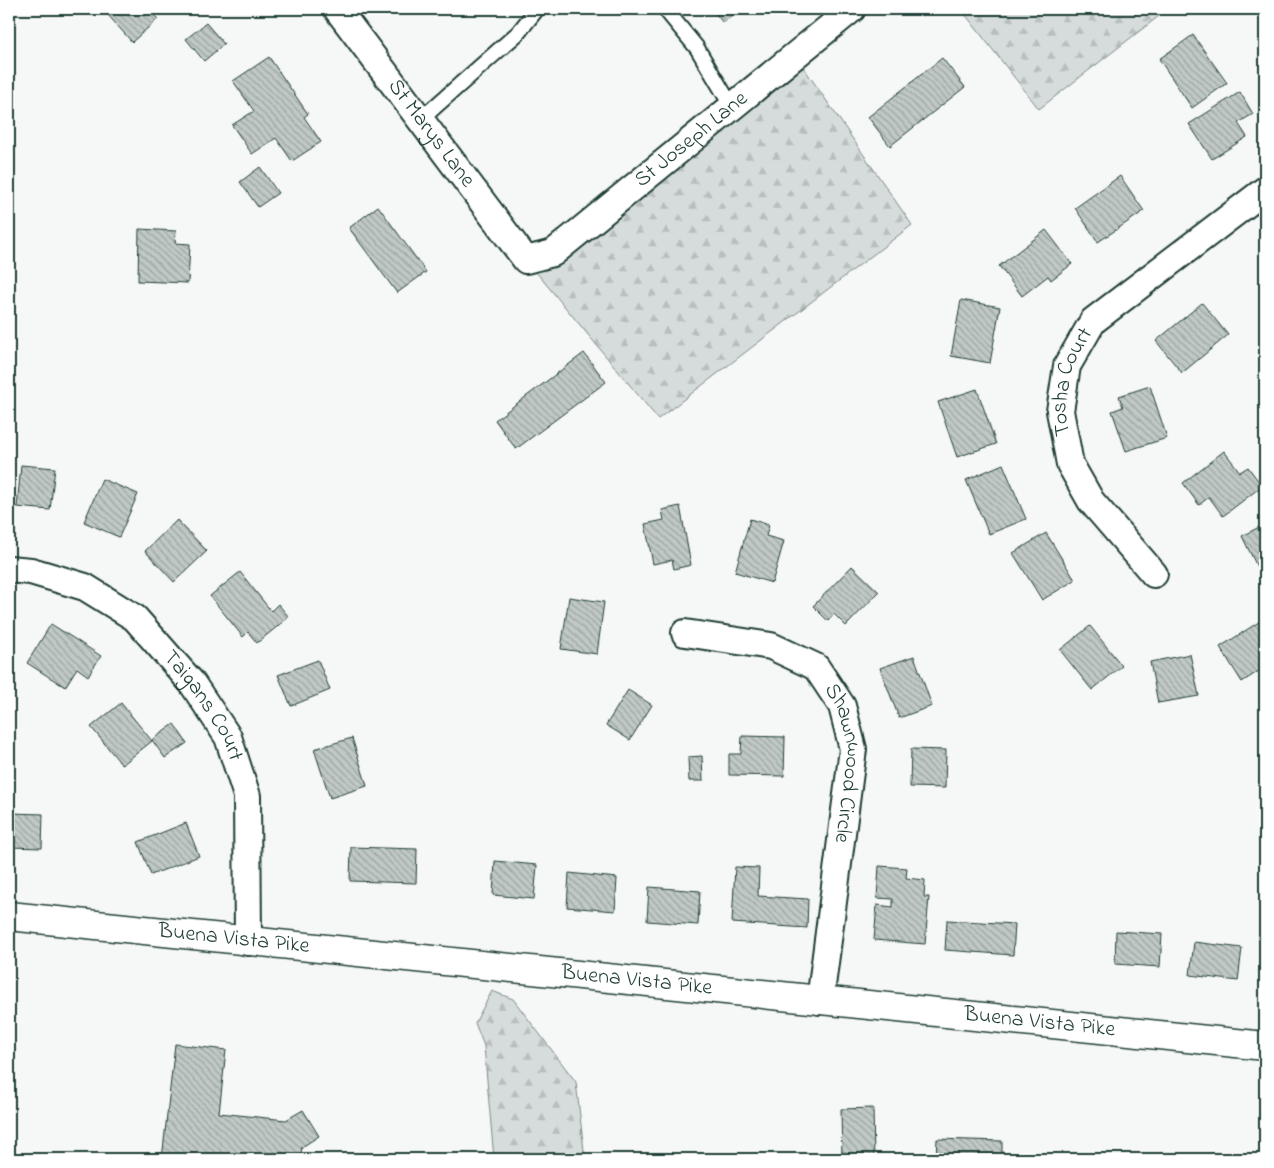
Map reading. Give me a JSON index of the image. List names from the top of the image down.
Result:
{
  "streets": {
    "main road": ["Buena Vista Pike"],
    "street": [
      "St Marys Lane",
      "St Joseph Lane",
      "Tosha Court",
      "Taigans Court",
      "Shawnwood Circle"
    ]
  },
  "crossings": [
    ["St Marys Lane", "St Joseph Lane"],
    ["Taigans Court", "Buena Vista Pike"],
    ["Shawnwood Circle", "Buena Vista Pike"]
  ]
}
